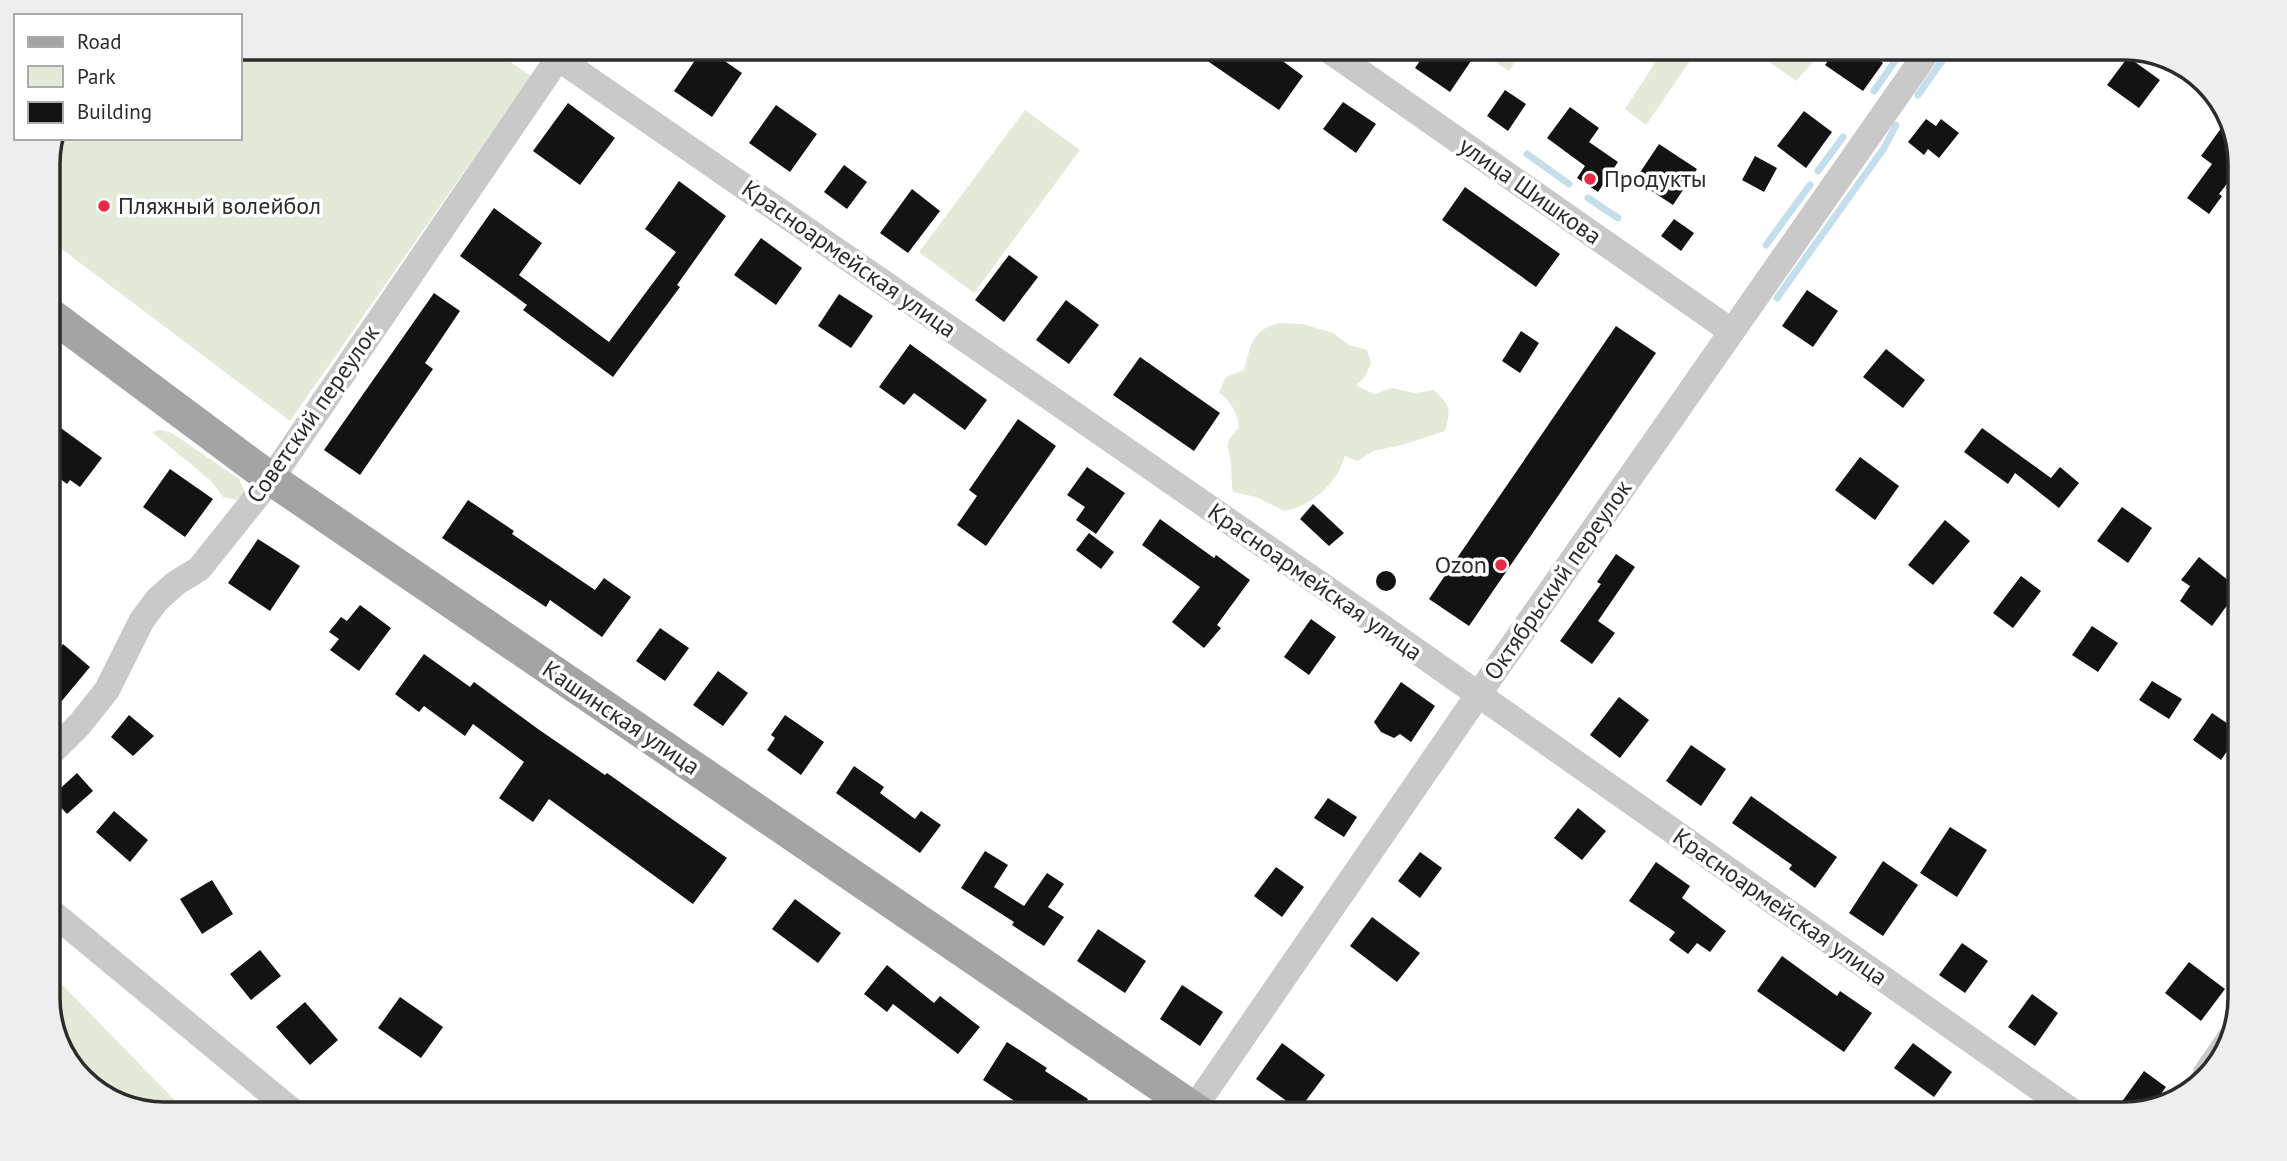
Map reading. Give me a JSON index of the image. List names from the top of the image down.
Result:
{
  "streets": {
    "main road": ["Кашинская улица"],
    "street": [
      "улица Шишкова",
      "Красноармейская улица",
      "Советский переулок",
      "Октябрьский переулок"
    ]
  },
  "crossings": [
    ["улица Шишкова", "Октябрьский переулок"],
    ["Красноармейская улица", "Октябрьский переулок"],
    ["Советский переулок", "Кашинская улица"]
  ],
  "places": ["Продукты", "Пляжный волейбол", "Ozon"],
  "legend": ["Road", "Park", "Building"]
}
